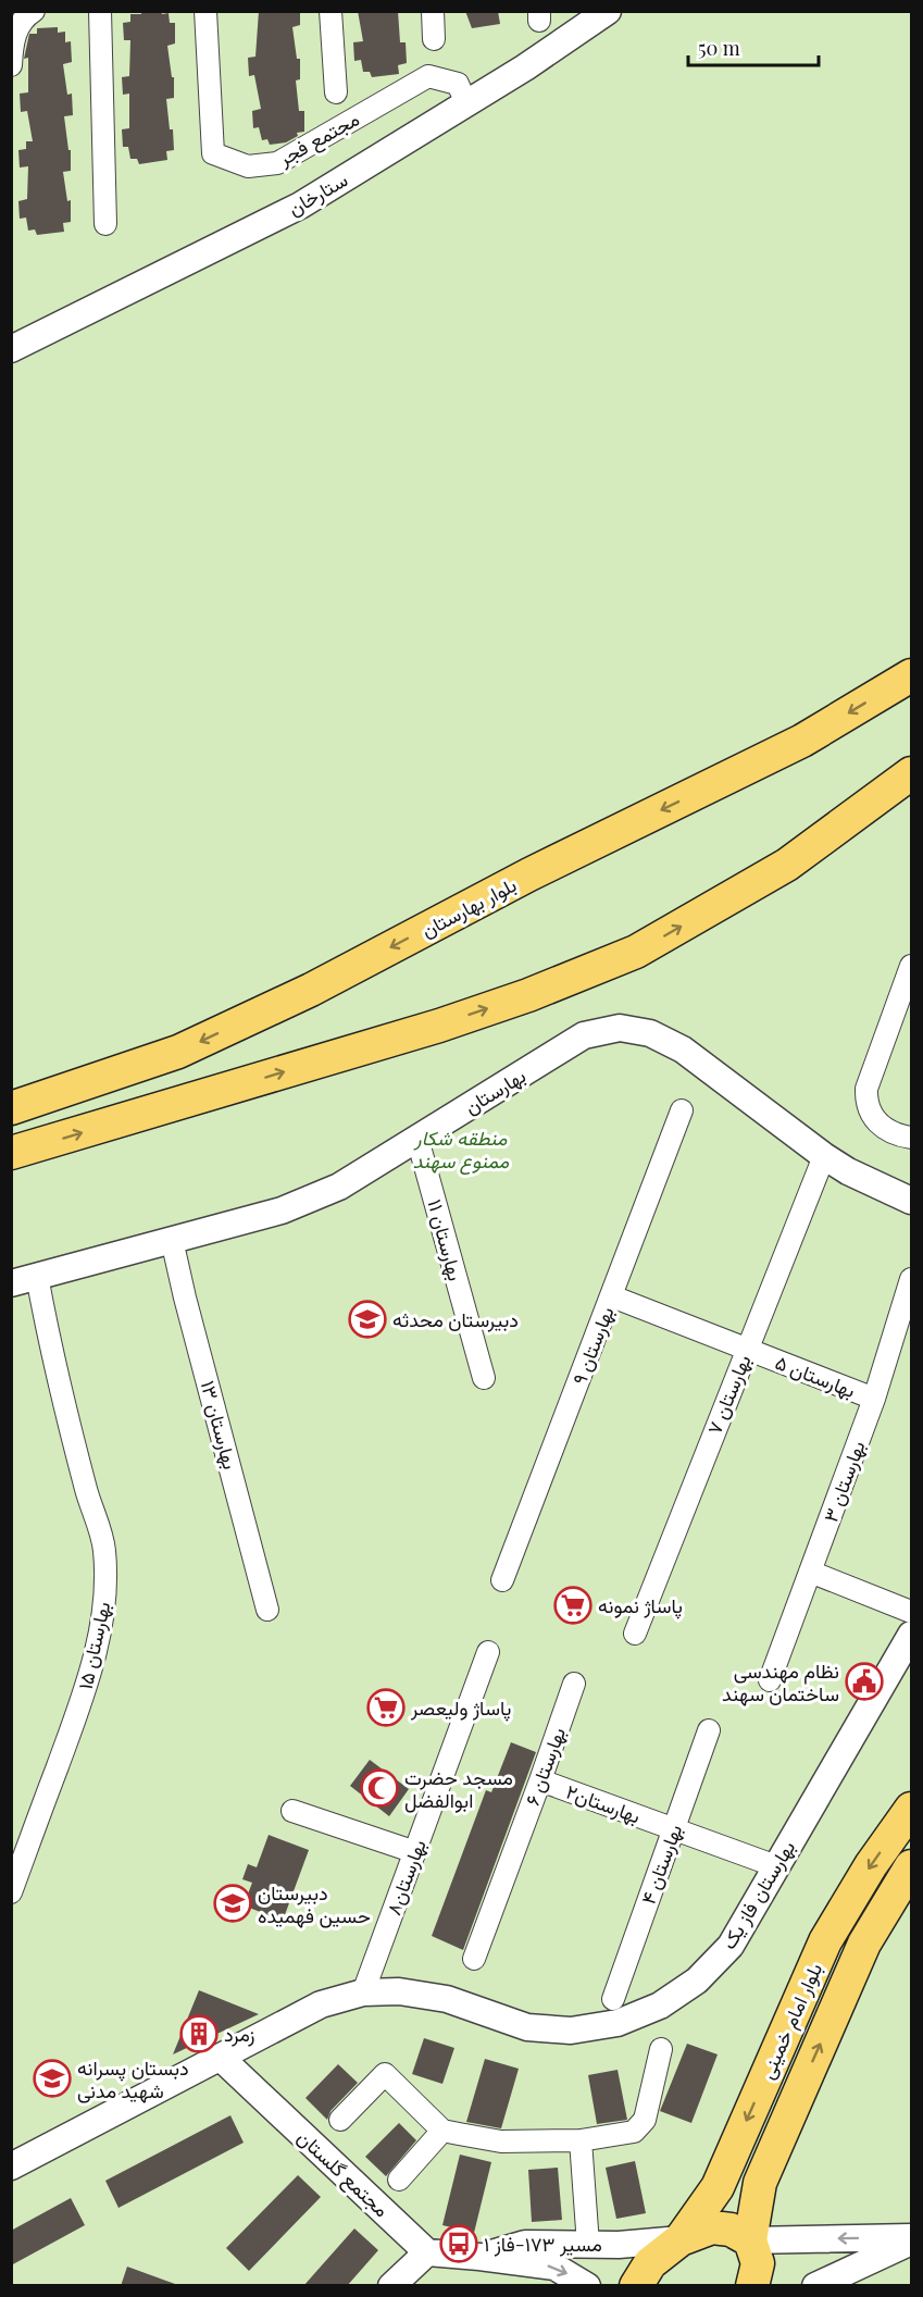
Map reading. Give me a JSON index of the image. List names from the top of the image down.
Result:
{
  "streets": {
    "main road": ["بلوار بهارستان", "بلوار امام خمینی"],
    "street": [
      "مجتمع فجر",
      "ستارخان",
      "بهارستان",
      "بهارستان ۱۱",
      "بهارستان ۹",
      "بهارستان ۵",
      "بهارستان ۷",
      "بهارستان ۱۳",
      "بهارستان ۳",
      "بهارستان ۱۵",
      "بهارستان ۶",
      "بهارستان۲",
      "بهارستان ۴",
      "بهارستان۸",
      "بهارستان فاز یک",
      "مجتمع گلستان"
    ]
  },
  "crossings": [
    ["مجتمع فجر", "ستارخان"],
    ["بهارستان", "بهارستان ۱۱"],
    ["بهارستان", "بهارستان ۷"],
    ["بهارستان", "بهارستان ۱۳"],
    ["بهارستان", "بهارستان ۱۵"],
    ["بهارستان ۹", "بهارستان ۵"],
    ["بهارستان ۵", "بهارستان ۷"],
    ["بهارستان ۵", "بهارستان ۳"],
    ["بهارستان ۶", "بهارستان۲"],
    ["بهارستان۲", "بهارستان ۴"],
    ["بهارستان۲", "بهارستان فاز یک"],
    ["بهارستان۸", "بهارستان فاز یک"],
    ["بهارستان فاز یک", "مجتمع گلستان"]
  ],
  "parks": ["منطقه شکار ممنوع سهند"],
  "places": {
    "school or university": ["دبیرستان محدثه", "دبیرستان حسین فهمیده", "دبستان پسرانه شهید مدنی"],
    "supermarket": ["پاساژ نمونه", "پاساژ ولیعصر"],
    "public building": ["نظام مهندسی ساختمان سهند"],
    "mosque": ["مسجد حضرت ابوالفضل"],
    "building": ["زمرد"],
    "bus stop": ["مسیر ۱۷۳-فاز ۱"]
  },
  "scale_bar": "50 m"
}
